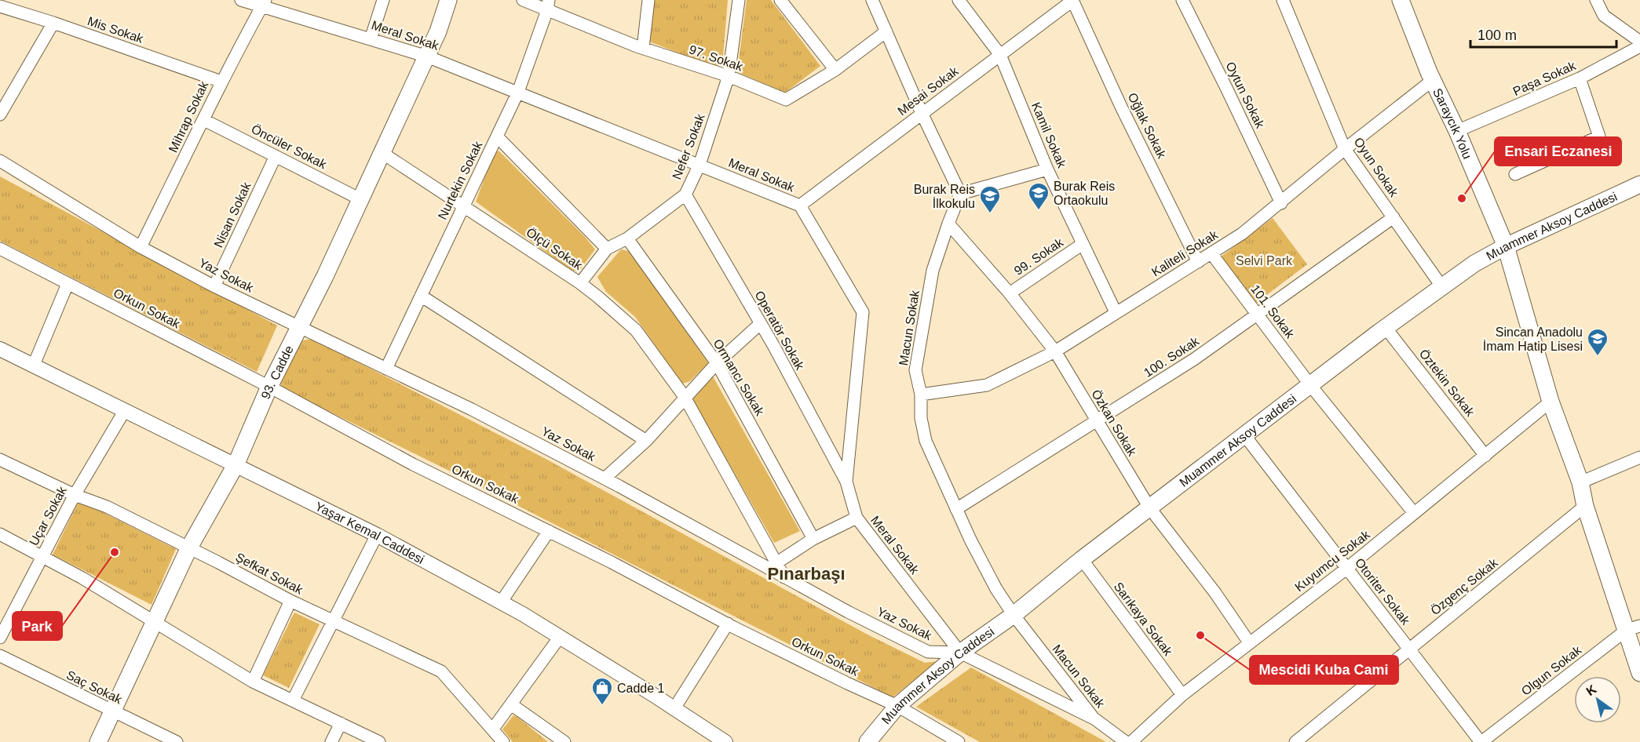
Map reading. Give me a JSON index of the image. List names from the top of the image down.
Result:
{
  "streets": {
    "main road": ["Saraycık Yolu", "Muammer Aksoy Caddesi", "93. Cadde"],
    "street": [
      "Mis Sokak",
      "Meral Sokak",
      "97. Sokak",
      "Paşa Sokak",
      "Mesai Sokak",
      "Oytun Sokak",
      "Mihrap Sokak",
      "Oğlak Sokak",
      "Kamil Sokak",
      "Öncüler Sokak",
      "Nefer Sokak",
      "Oyun Sokak",
      "Nurtekin Sokak",
      "Nisan Sokak",
      "Ölçü Sokak",
      "Kaliteli Sokak",
      "99. Sokak",
      "Yaz Sokak",
      "Orkun Sokak",
      "101. Sokak",
      "Macun Sokak",
      "Operatör Sokak",
      "100. Sokak",
      "Ormancı Sokak",
      "Öztekin Sokak",
      "Özkan Sokak",
      "Uçar Sokak",
      "Yaşar Kemal Caddesi",
      "Kuyumcu Sokak",
      "Şefkat Sokak",
      "Özgenç Sokak",
      "Otoriter Sokak",
      "Sarıkaya Sokak",
      "Olgun Sokak",
      "Saç Sokak"
    ]
  },
  "crossings": [
    ["Mis Sokak", "Mihrap Sokak"],
    ["Meral Sokak", "Mesai Sokak"],
    ["Meral Sokak", "Mihrap Sokak"],
    ["Meral Sokak", "Nefer Sokak"],
    ["Meral Sokak", "Nurtekin Sokak"],
    ["Meral Sokak", "Muammer Aksoy Caddesi"],
    ["Meral Sokak", "Yaz Sokak"],
    ["Meral Sokak", "Operatör Sokak"],
    ["Meral Sokak", "93. Cadde"],
    ["97. Sokak", "Nefer Sokak"],
    ["97. Sokak", "Nurtekin Sokak"],
    ["Paşa Sokak", "Saraycık Yolu"],
    ["Mesai Sokak", "Oğlak Sokak"],
    ["Mesai Sokak", "Kamil Sokak"],
    ["Oytun Sokak", "Kaliteli Sokak"],
    ["Mihrap Sokak", "Öncüler Sokak"],
    ["Mihrap Sokak", "Yaz Sokak"],
    ["Saraycık Yolu", "Muammer Aksoy Caddesi"],
    ["Saraycık Yolu", "Kaliteli Sokak"],
    ["Saraycık Yolu", "Kuyumcu Sokak"],
    ["Saraycık Yolu", "Özgenç Sokak"],
    ["Saraycık Yolu", "Olgun Sokak"],
    ["Oğlak Sokak", "Kaliteli Sokak"],
    ["Kamil Sokak", "Kaliteli Sokak"],
    ["Kamil Sokak", "99. Sokak"],
    ["Öncüler Sokak", "Nisan Sokak"],
    ["Öncüler Sokak", "93. Cadde"],
    ["Nefer Sokak", "Ölçü Sokak"],
    ["Nefer Sokak", "Operatör Sokak"],
    ["Nefer Sokak", "Ormancı Sokak"],
    ["Oyun Sokak", "Muammer Aksoy Caddesi"],
    ["Oyun Sokak", "Kaliteli Sokak"],
    ["Oyun Sokak", "100. Sokak"],
    ["Nurtekin Sokak", "Ölçü Sokak"],
    ["Nurtekin Sokak", "Yaz Sokak"],
    ["Nisan Sokak", "Yaz Sokak"],
    ["Muammer Aksoy Caddesi", "Yaz Sokak"],
    ["Muammer Aksoy Caddesi", "Orkun Sokak"],
    ["Muammer Aksoy Caddesi", "101. Sokak"],
    ["Muammer Aksoy Caddesi", "Macun Sokak"],
    ["Muammer Aksoy Caddesi", "Öztekin Sokak"],
    ["Muammer Aksoy Caddesi", "Özkan Sokak"],
    ["Muammer Aksoy Caddesi", "Otoriter Sokak"],
    ["Muammer Aksoy Caddesi", "Sarıkaya Sokak"],
    ["Ölçü Sokak", "Yaz Sokak"],
    ["Ölçü Sokak", "93. Cadde"],
    ["Kaliteli Sokak", "101. Sokak"],
    ["Kaliteli Sokak", "Macun Sokak"],
    ["Kaliteli Sokak", "Özkan Sokak"],
    ["99. Sokak", "Özkan Sokak"],
    ["Yaz Sokak", "Macun Sokak"],
    ["Yaz Sokak", "93. Cadde"],
    ["Orkun Sokak", "93. Cadde"],
    ["101. Sokak", "100. Sokak"],
    ["101. Sokak", "Kuyumcu Sokak"],
    ["Macun Sokak", "100. Sokak"],
    ["Macun Sokak", "Özkan Sokak"],
    ["100. Sokak", "Özkan Sokak"],
    ["93. Cadde", "Yaşar Kemal Caddesi"],
    ["93. Cadde", "Şefkat Sokak"],
    ["93. Cadde", "Saç Sokak"],
    ["Öztekin Sokak", "Kuyumcu Sokak"],
    ["Özkan Sokak", "Kuyumcu Sokak"],
    ["Uçar Sokak", "Yaşar Kemal Caddesi"],
    ["Uçar Sokak", "Şefkat Sokak"],
    ["Kuyumcu Sokak", "Otoriter Sokak"],
    ["Kuyumcu Sokak", "Sarıkaya Sokak"],
    ["Özgenç Sokak", "Otoriter Sokak"],
    ["Otoriter Sokak", "Olgun Sokak"]
  ],
  "districts": ["Pınarbaşı"],
  "parks": ["Selvi Park"],
  "places": {
    "other": ["Ensari Eczanesi", "Park", "Mescidi Kuba Cami"],
    "school or university": ["Burak Reis Ortaokulu", "Burak Reis İlkokulu", "Sincan Anadolu İmam Hatip Lisesi"],
    "shop": ["Cadde 1"]
  },
  "scale_bar": "100 m",
  "north": "top left"
}
